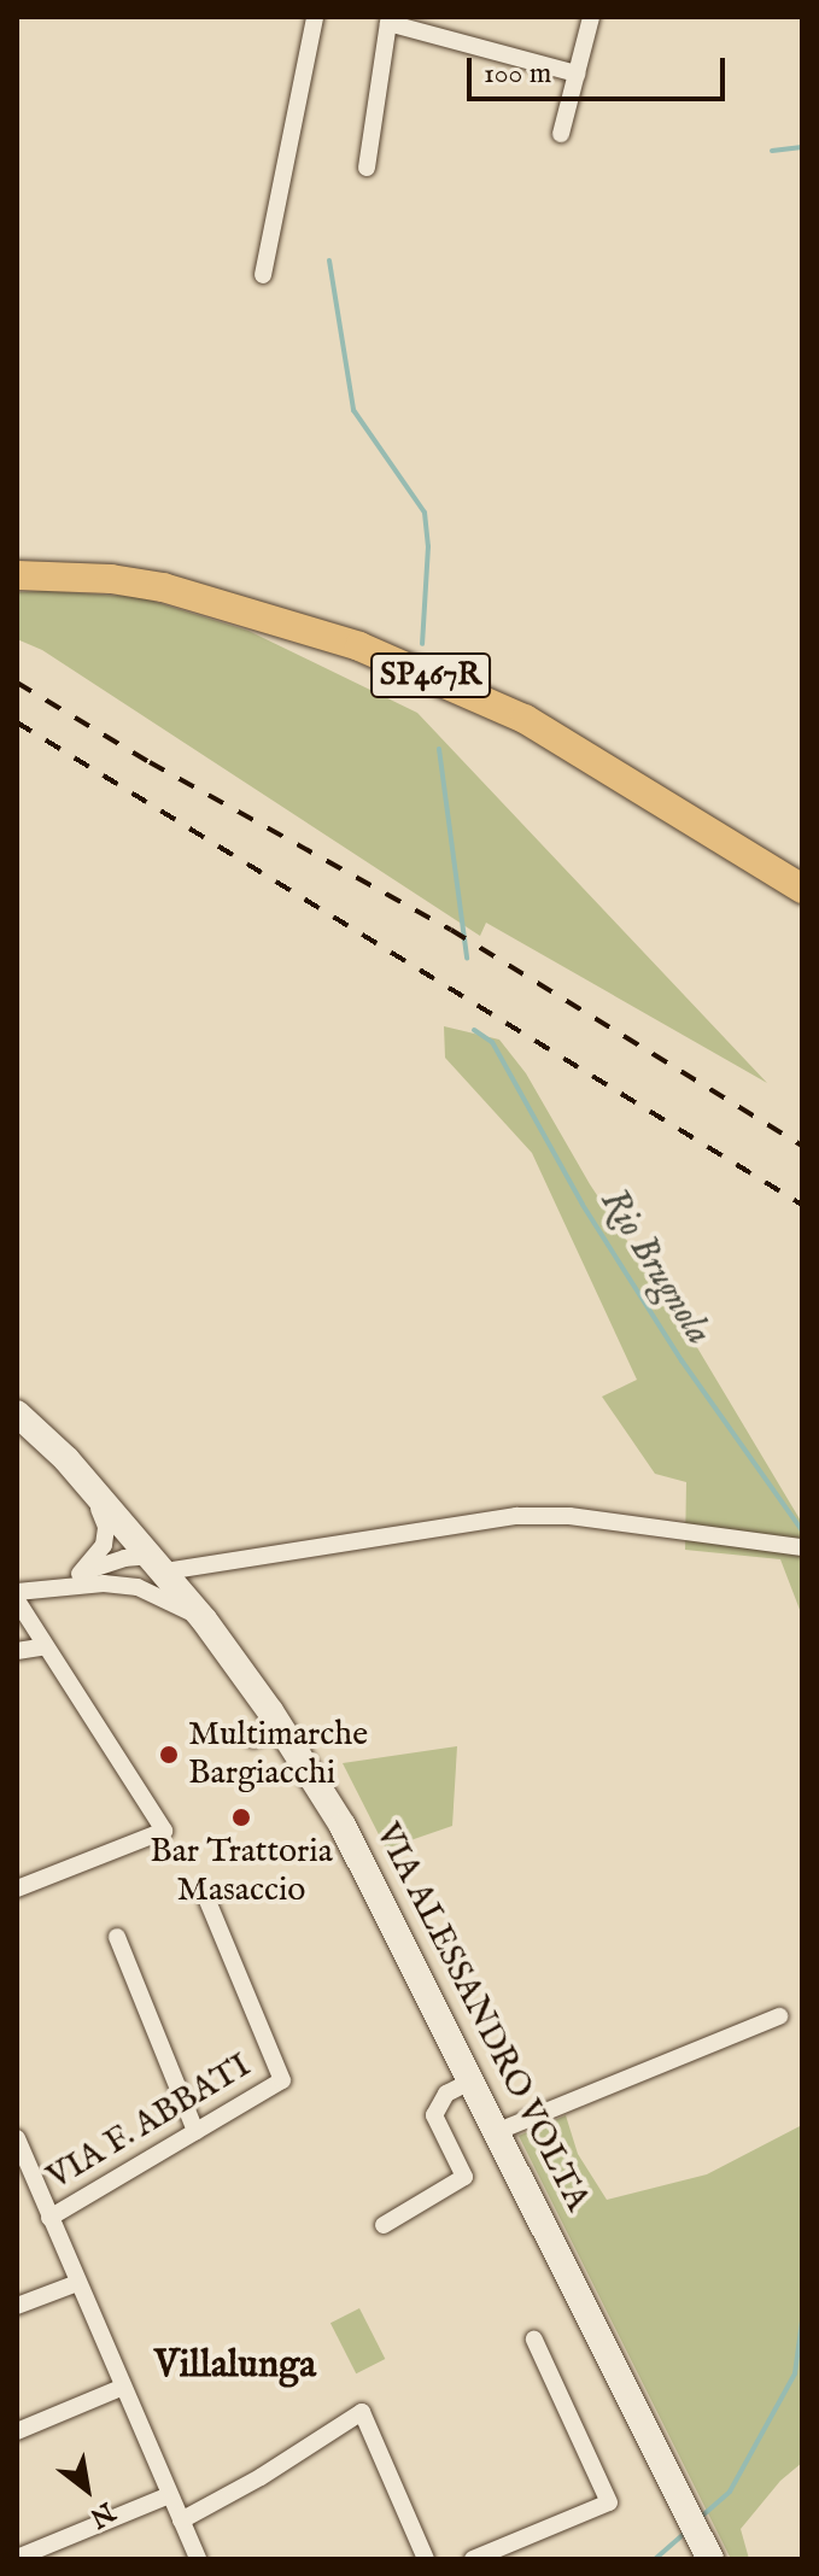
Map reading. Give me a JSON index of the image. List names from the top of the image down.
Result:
{
  "streets": {
    "main road": ["SP467R", "VIA ALESSANDRO VOLTA"],
    "street": ["VIA F. ABBATI"]
  },
  "districts": ["Villalunga"],
  "water": ["Rio Brugnola"],
  "places": ["Multimarche Bargiacchi", "Bar Trattoria Masaccio"],
  "scale_bar": "100 m",
  "north": "bottom right"
}
